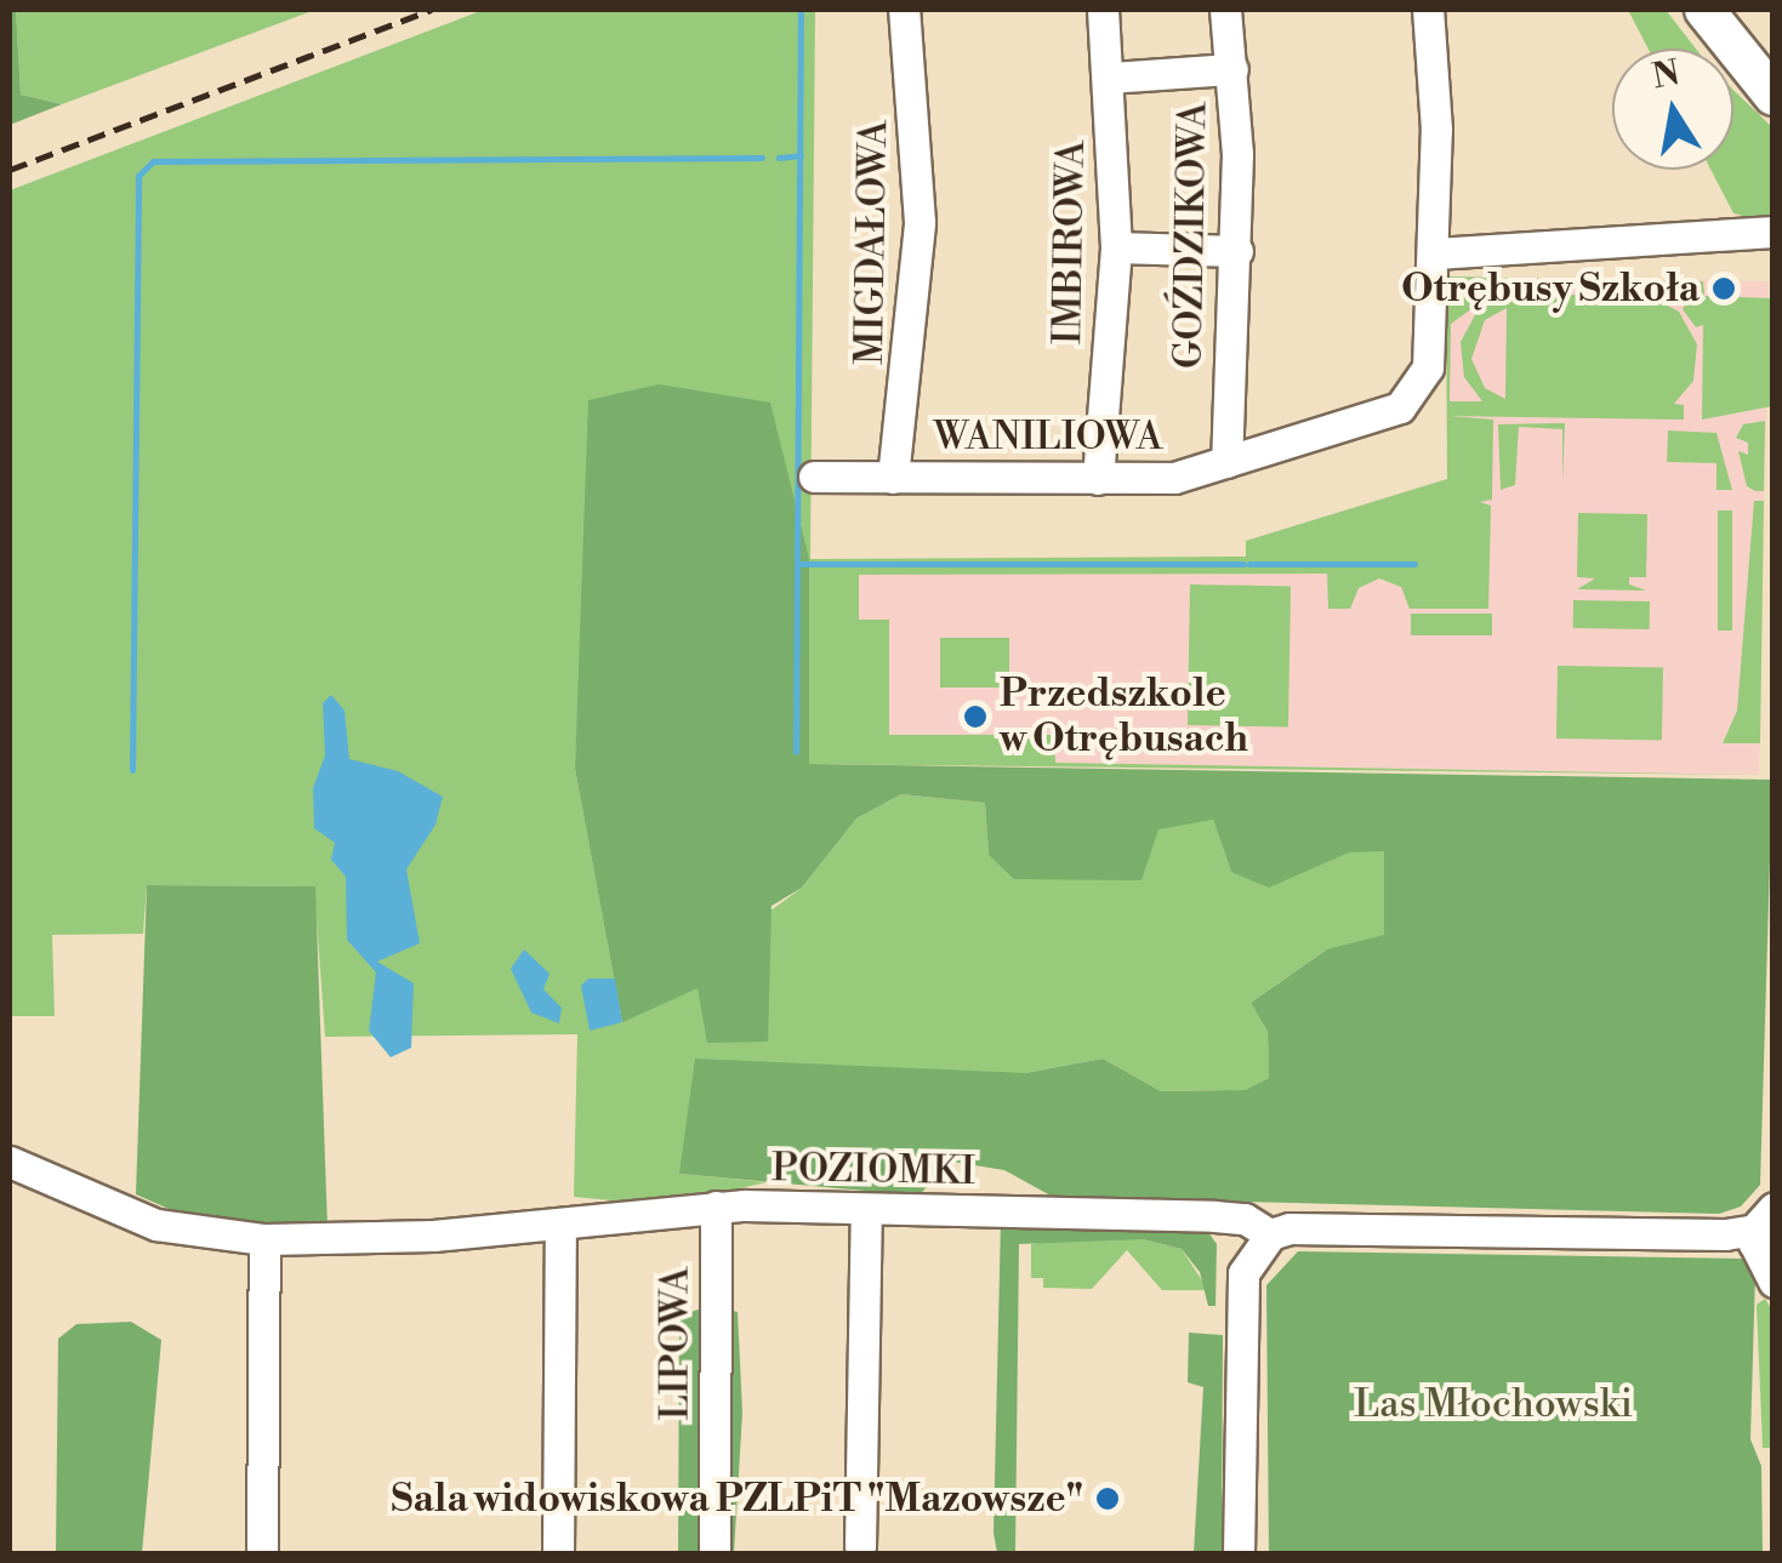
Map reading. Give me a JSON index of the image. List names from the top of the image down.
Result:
{
  "streets": {
    "street": [
      "GOŹDZIKOWA",
      "MIGDAŁOWA",
      "IMBIROWA",
      "WANILIOWA",
      "POZIOMKI",
      "LIPOWA"
    ]
  },
  "crossings": [
    ["GOŹDZIKOWA", "WANILIOWA"],
    ["MIGDAŁOWA", "WANILIOWA"],
    ["IMBIROWA", "WANILIOWA"],
    ["POZIOMKI", "LIPOWA"]
  ],
  "parks": ["Las Młochowski"],
  "places": ["Otrębusy Szkoła", "Przedszkole w Otrębusach", "Sala widowiskowa PZLPiT \"Mazowsze\""],
  "north": "top"
}
